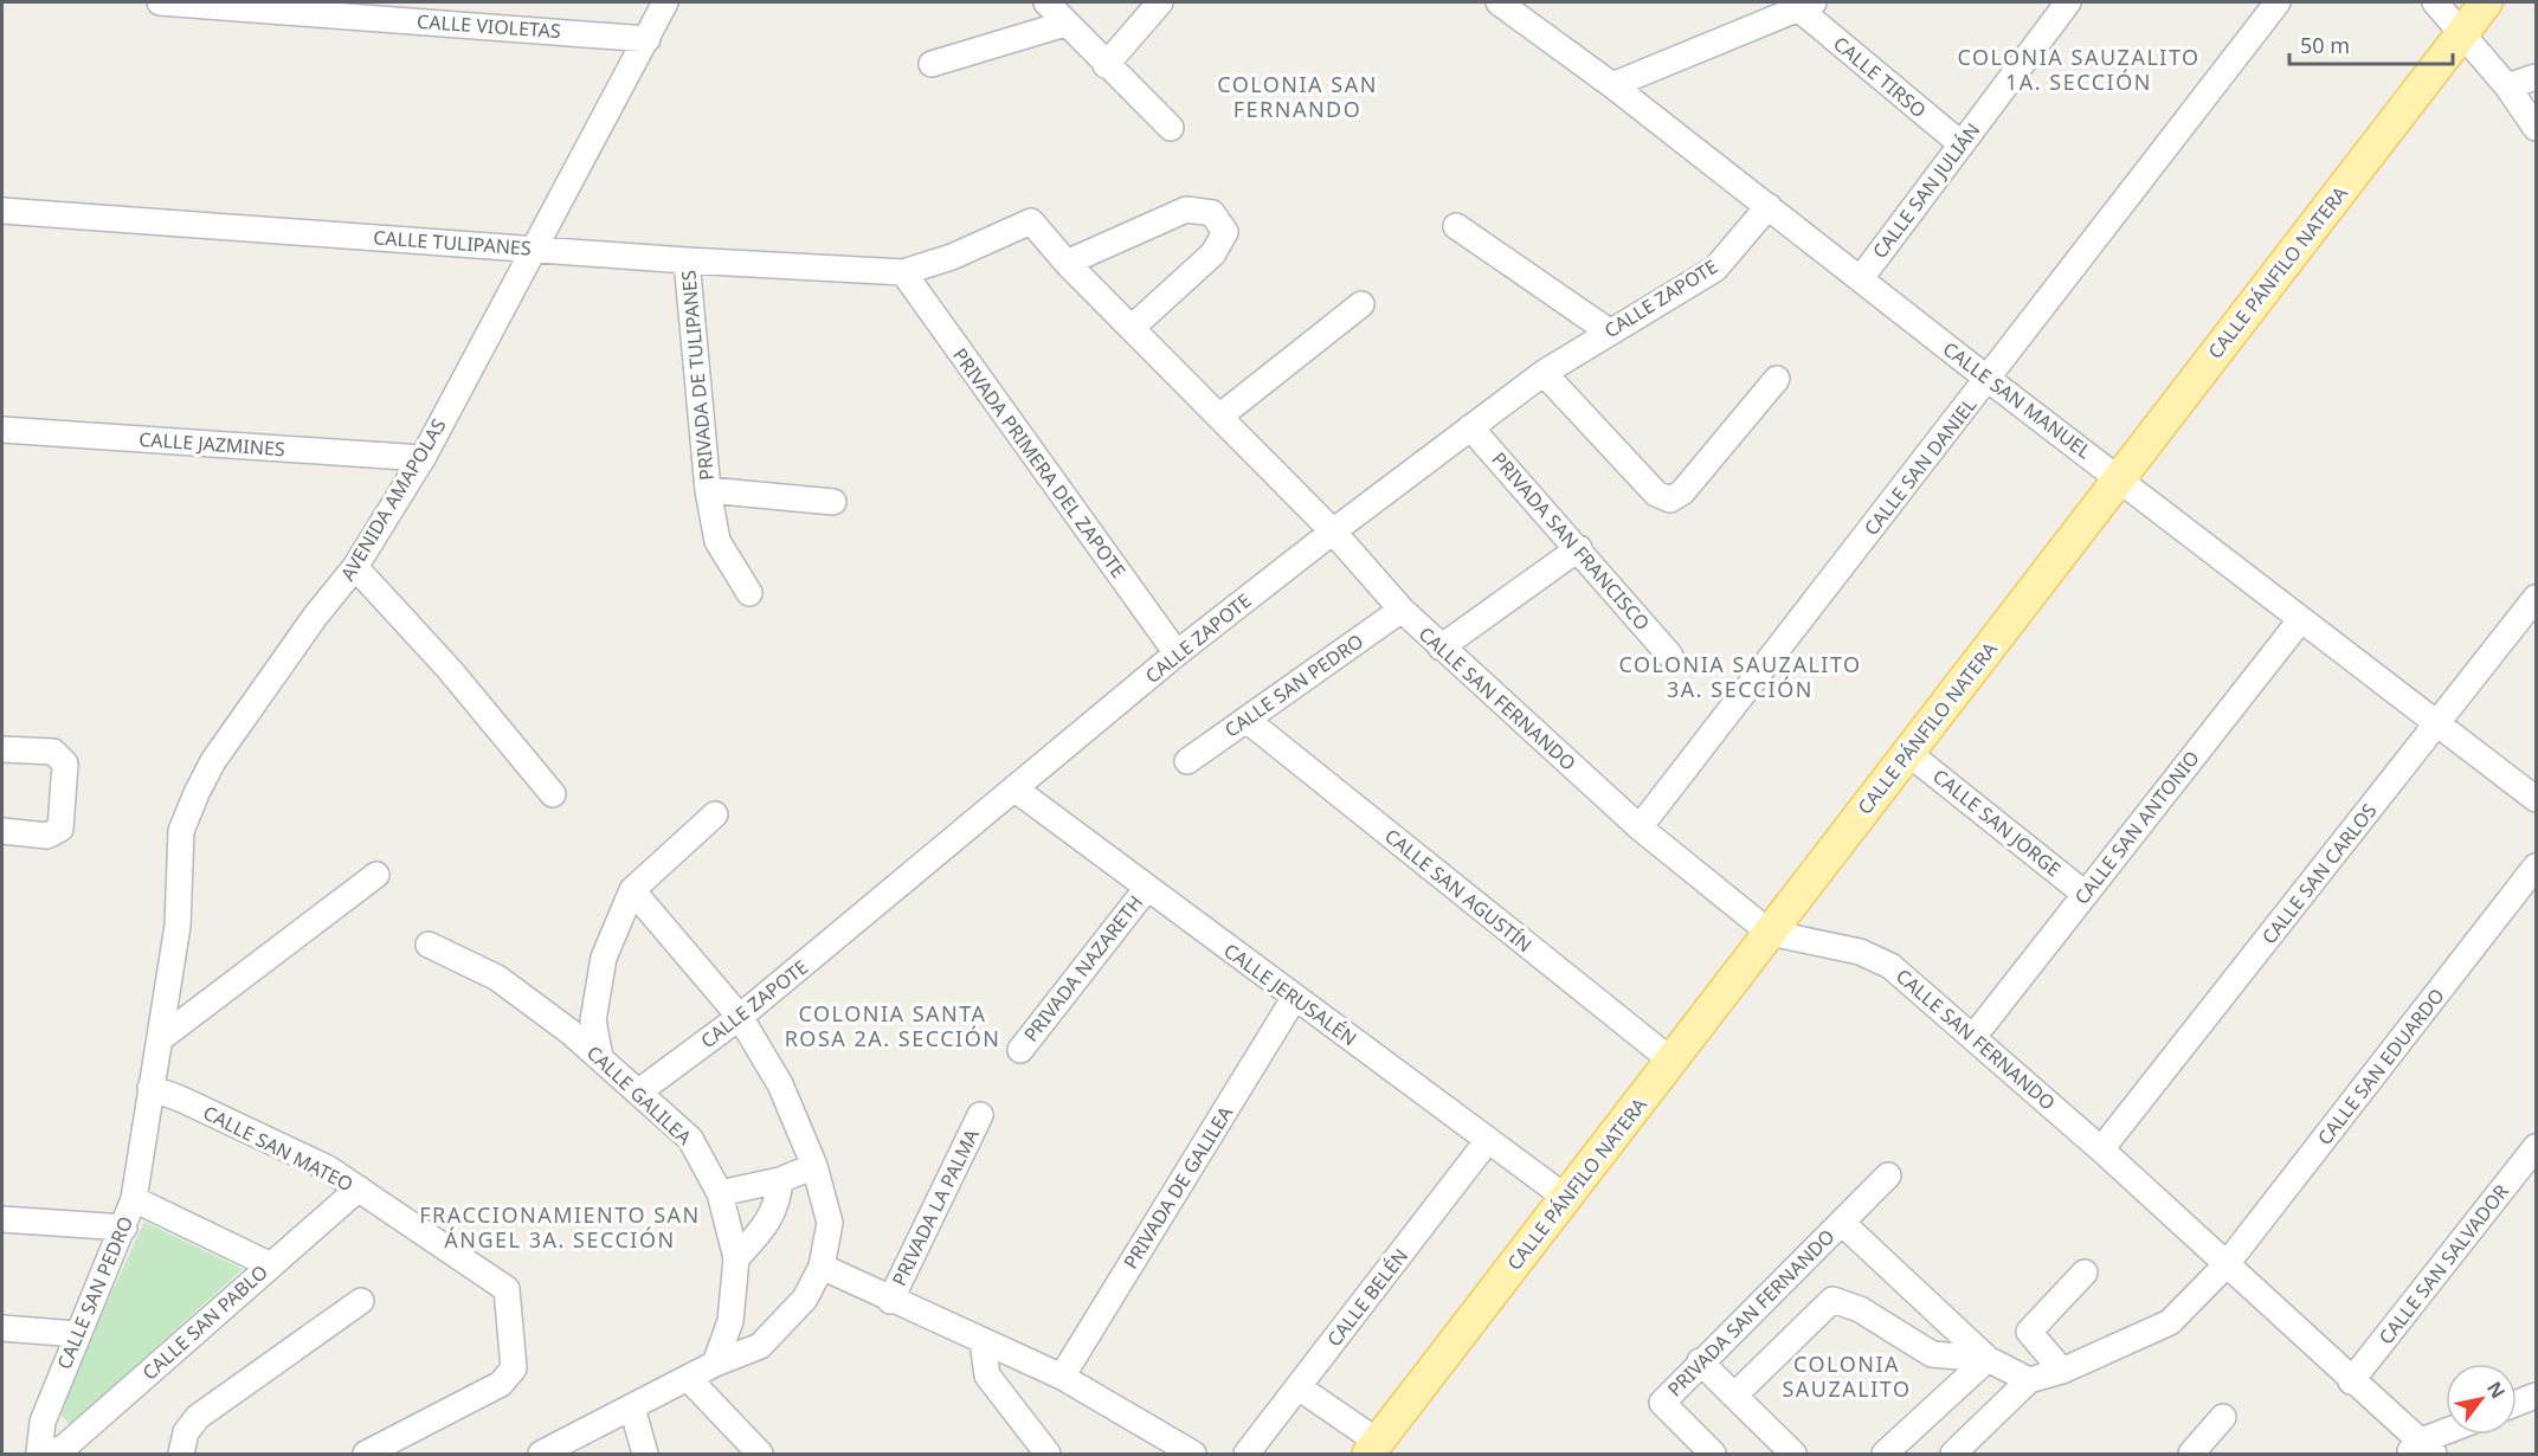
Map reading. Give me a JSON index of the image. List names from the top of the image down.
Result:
{
  "streets": {
    "main road": ["CALLE PÁNFILO NATERA"],
    "street": [
      "CALLE VIOLETAS",
      "CALLE TIRSO",
      "CALLE SAN JULIÁN",
      "CALLE TULIPANES",
      "CALLE ZAPOTE",
      "PRIVADA DE TULIPANES",
      "CALLE SAN MANUEL",
      "CALLE JAZMINES",
      "PRIVADA PRIMERA DEL ZAPOTE",
      "CALLE SAN DANIEL",
      "AVENIDA AMAPOLAS",
      "PRIVADA SAN FRANCISCO",
      "CALLE SAN PEDRO",
      "CALLE SAN FERNANDO",
      "CALLE SAN JORGE",
      "CALLE SAN ANTONIO",
      "CALLE SAN CARLOS",
      "CALLE SAN AGUSTÍN",
      "PRIVADA NAZARETH",
      "CALLE JERUSALÉN",
      "CALLE SAN EDUARDO",
      "CALLE GALILEA",
      "CALLE SAN MATEO",
      "PRIVADA DE GALILEA",
      "PRIVADA LA PALMA",
      "CALLE SAN SALVADOR",
      "CALLE BELÉN",
      "PRIVADA SAN FERNANDO",
      "CALLE SAN PABLO"
    ]
  },
  "crossings": [
    ["CALLE VIOLETAS", "AVENIDA AMAPOLAS"],
    ["CALLE TIRSO", "CALLE SAN JULIÁN"],
    ["CALLE SAN JULIÁN", "CALLE SAN MANUEL"],
    ["CALLE TULIPANES", "PRIVADA DE TULIPANES"],
    ["CALLE TULIPANES", "PRIVADA PRIMERA DEL ZAPOTE"],
    ["CALLE TULIPANES", "AVENIDA AMAPOLAS"],
    ["CALLE TULIPANES", "CALLE SAN FERNANDO"],
    ["CALLE PÁNFILO NATERA", "CALLE SAN MANUEL"],
    ["CALLE PÁNFILO NATERA", "CALLE SAN FERNANDO"],
    ["CALLE PÁNFILO NATERA", "CALLE SAN JORGE"],
    ["CALLE PÁNFILO NATERA", "CALLE SAN AGUSTÍN"],
    ["CALLE PÁNFILO NATERA", "CALLE JERUSALÉN"],
    ["CALLE ZAPOTE", "CALLE SAN MANUEL"],
    ["CALLE ZAPOTE", "PRIVADA PRIMERA DEL ZAPOTE"],
    ["CALLE ZAPOTE", "PRIVADA SAN FRANCISCO"],
    ["CALLE ZAPOTE", "CALLE SAN FERNANDO"],
    ["CALLE ZAPOTE", "CALLE JERUSALÉN"],
    ["CALLE ZAPOTE", "CALLE GALILEA"],
    ["CALLE SAN MANUEL", "CALLE SAN DANIEL"],
    ["CALLE SAN MANUEL", "CALLE SAN ANTONIO"],
    ["CALLE SAN MANUEL", "CALLE SAN CARLOS"],
    ["CALLE JAZMINES", "AVENIDA AMAPOLAS"],
    ["PRIVADA PRIMERA DEL ZAPOTE", "CALLE SAN FERNANDO"],
    ["CALLE SAN DANIEL", "CALLE SAN FERNANDO"],
    ["AVENIDA AMAPOLAS", "CALLE SAN PEDRO"],
    ["AVENIDA AMAPOLAS", "CALLE SAN MATEO"],
    ["CALLE SAN PEDRO", "CALLE SAN FERNANDO"],
    ["CALLE SAN PEDRO", "CALLE SAN AGUSTÍN"],
    ["CALLE SAN PEDRO", "CALLE SAN MATEO"],
    ["CALLE SAN FERNANDO", "CALLE SAN ANTONIO"],
    ["CALLE SAN FERNANDO", "CALLE SAN CARLOS"],
    ["CALLE SAN FERNANDO", "CALLE SAN EDUARDO"],
    ["CALLE SAN FERNANDO", "CALLE SAN SALVADOR"],
    ["CALLE SAN JORGE", "CALLE SAN ANTONIO"],
    ["PRIVADA NAZARETH", "CALLE JERUSALÉN"],
    ["CALLE JERUSALÉN", "PRIVADA DE GALILEA"],
    ["CALLE JERUSALÉN", "CALLE BELÉN"],
    ["CALLE SAN MATEO", "CALLE SAN PABLO"]
  ],
  "districts": [
    "COLONIA SAUZALITO 1A. SECCIÓN",
    "COLONIA SAN FERNANDO",
    "COLONIA SAUZALITO 3A. SECCIÓN",
    "COLONIA SANTA ROSA 2A. SECCIÓN",
    "FRACCIONAMIENTO SAN ÁNGEL 3A. SECCIÓN",
    "COLONIA SAUZALITO"
  ],
  "scale_bar": "50 m",
  "north": "top right"
}
